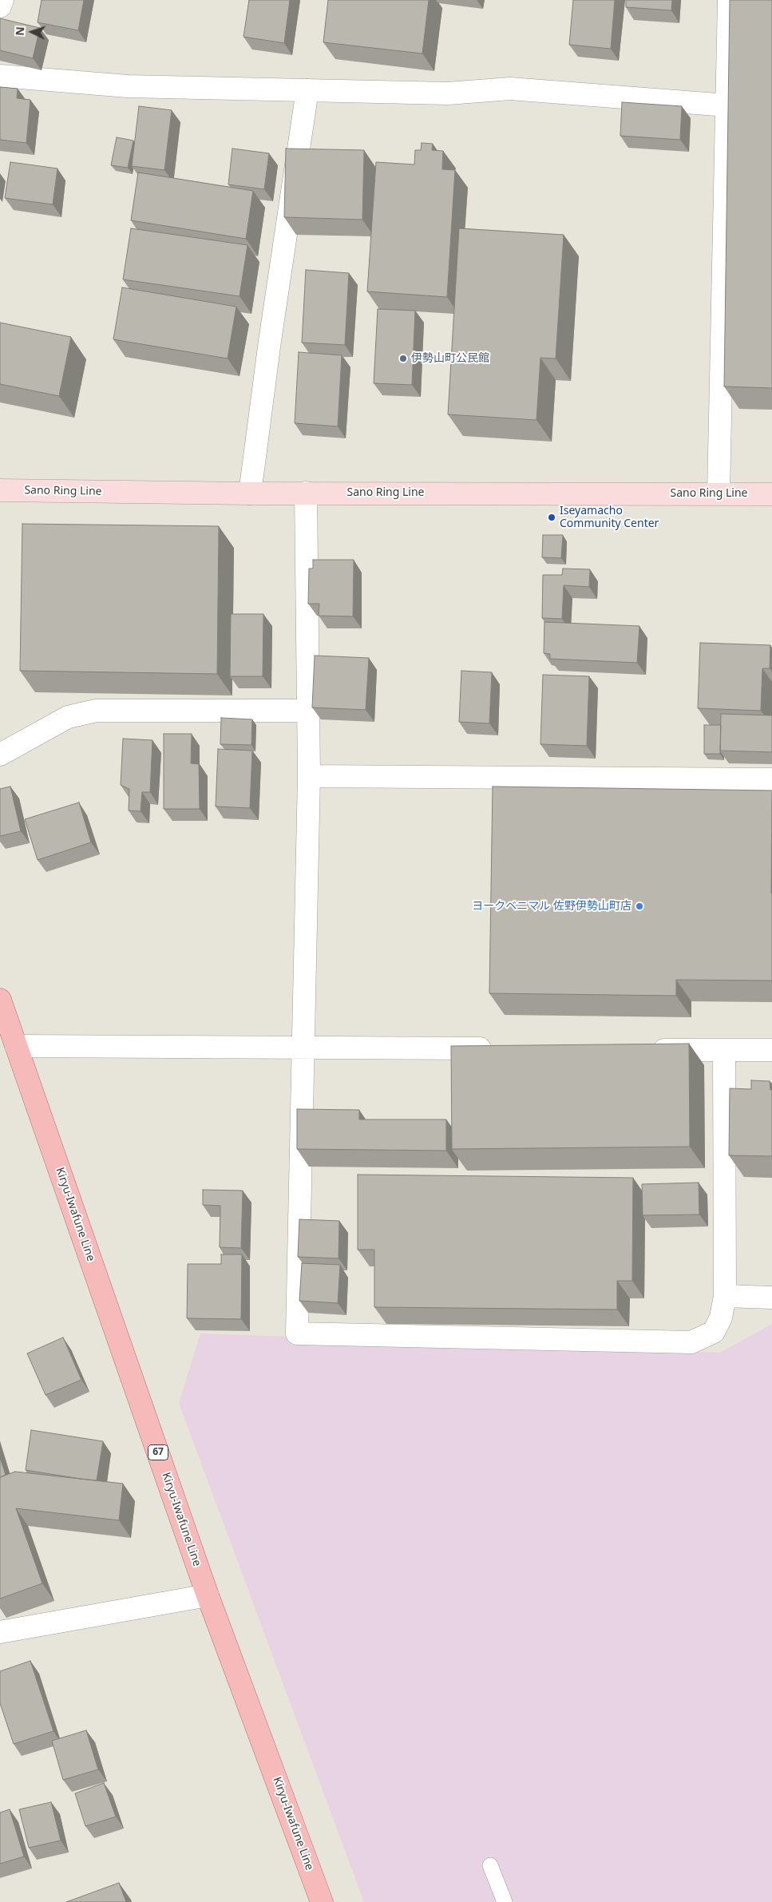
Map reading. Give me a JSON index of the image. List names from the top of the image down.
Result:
{
  "streets": {
    "main road": ["Sano Ring Line", "Kiryu-Iwafune Line", "67"]
  },
  "places": ["伊勢山町公民館", "Iseyamacho Community Center", "ヨークベニマル 佐野伊勢山町店"],
  "north": "left"
}
